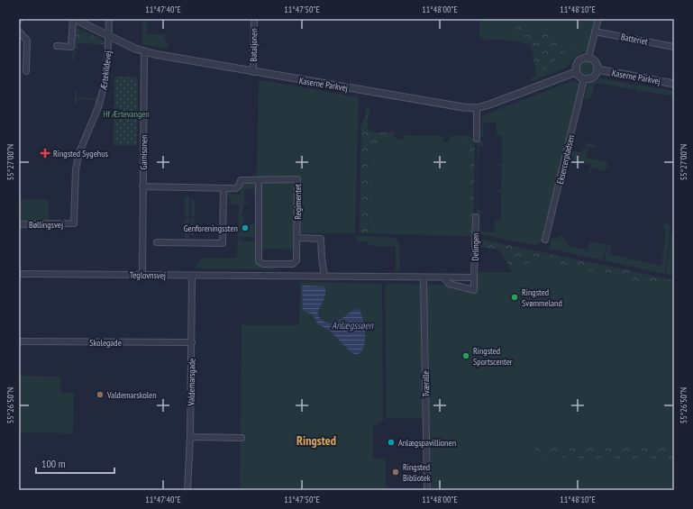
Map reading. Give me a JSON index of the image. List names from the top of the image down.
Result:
{
  "streets": {
    "street": [
      "Batteriet",
      "Bataljonen",
      "Ærtekildevej",
      "Kaserne Parkvej",
      "Garnisonen",
      "Eksercerpladsen",
      "Regimentet",
      "Bøllingsvej",
      "Delingen",
      "Teglovnsvej",
      "Skolegade",
      "Valdemarsgade",
      "Tværalle"
    ]
  },
  "crossings": [
    ["Bataljonen", "Kaserne Parkvej"],
    ["Ærtekildevej", "Kaserne Parkvej"],
    ["Ærtekildevej", "Bøllingsvej"],
    ["Kaserne Parkvej", "Garnisonen"],
    ["Kaserne Parkvej", "Eksercerpladsen"],
    ["Garnisonen", "Teglovnsvej"],
    ["Delingen", "Teglovnsvej"],
    ["Teglovnsvej", "Valdemarsgade"],
    ["Teglovnsvej", "Tværalle"],
    ["Skolegade", "Valdemarsgade"]
  ],
  "districts": ["Ringsted"],
  "water": ["Anlægssøen"],
  "parks": ["Hf Ærtevangen"],
  "places": {
    "health": ["Ringsted Sygehus"],
    "other": [
      "Genforeningssten",
      "Ringsted Svømmeland",
      "Ringsted Sportscenter",
      "Valdemarskolen",
      "Anlægspavillionen",
      "Ringsted Bibliotek"
    ]
  },
  "scale_bar": "100 m",
  "coordinates": [
    "11°47'40\"E",
    "11°47'50\"E",
    "11°48'00\"E",
    "11°48'10\"E",
    "55°27'00\"N",
    "55°26'50\"N"
  ]
}
